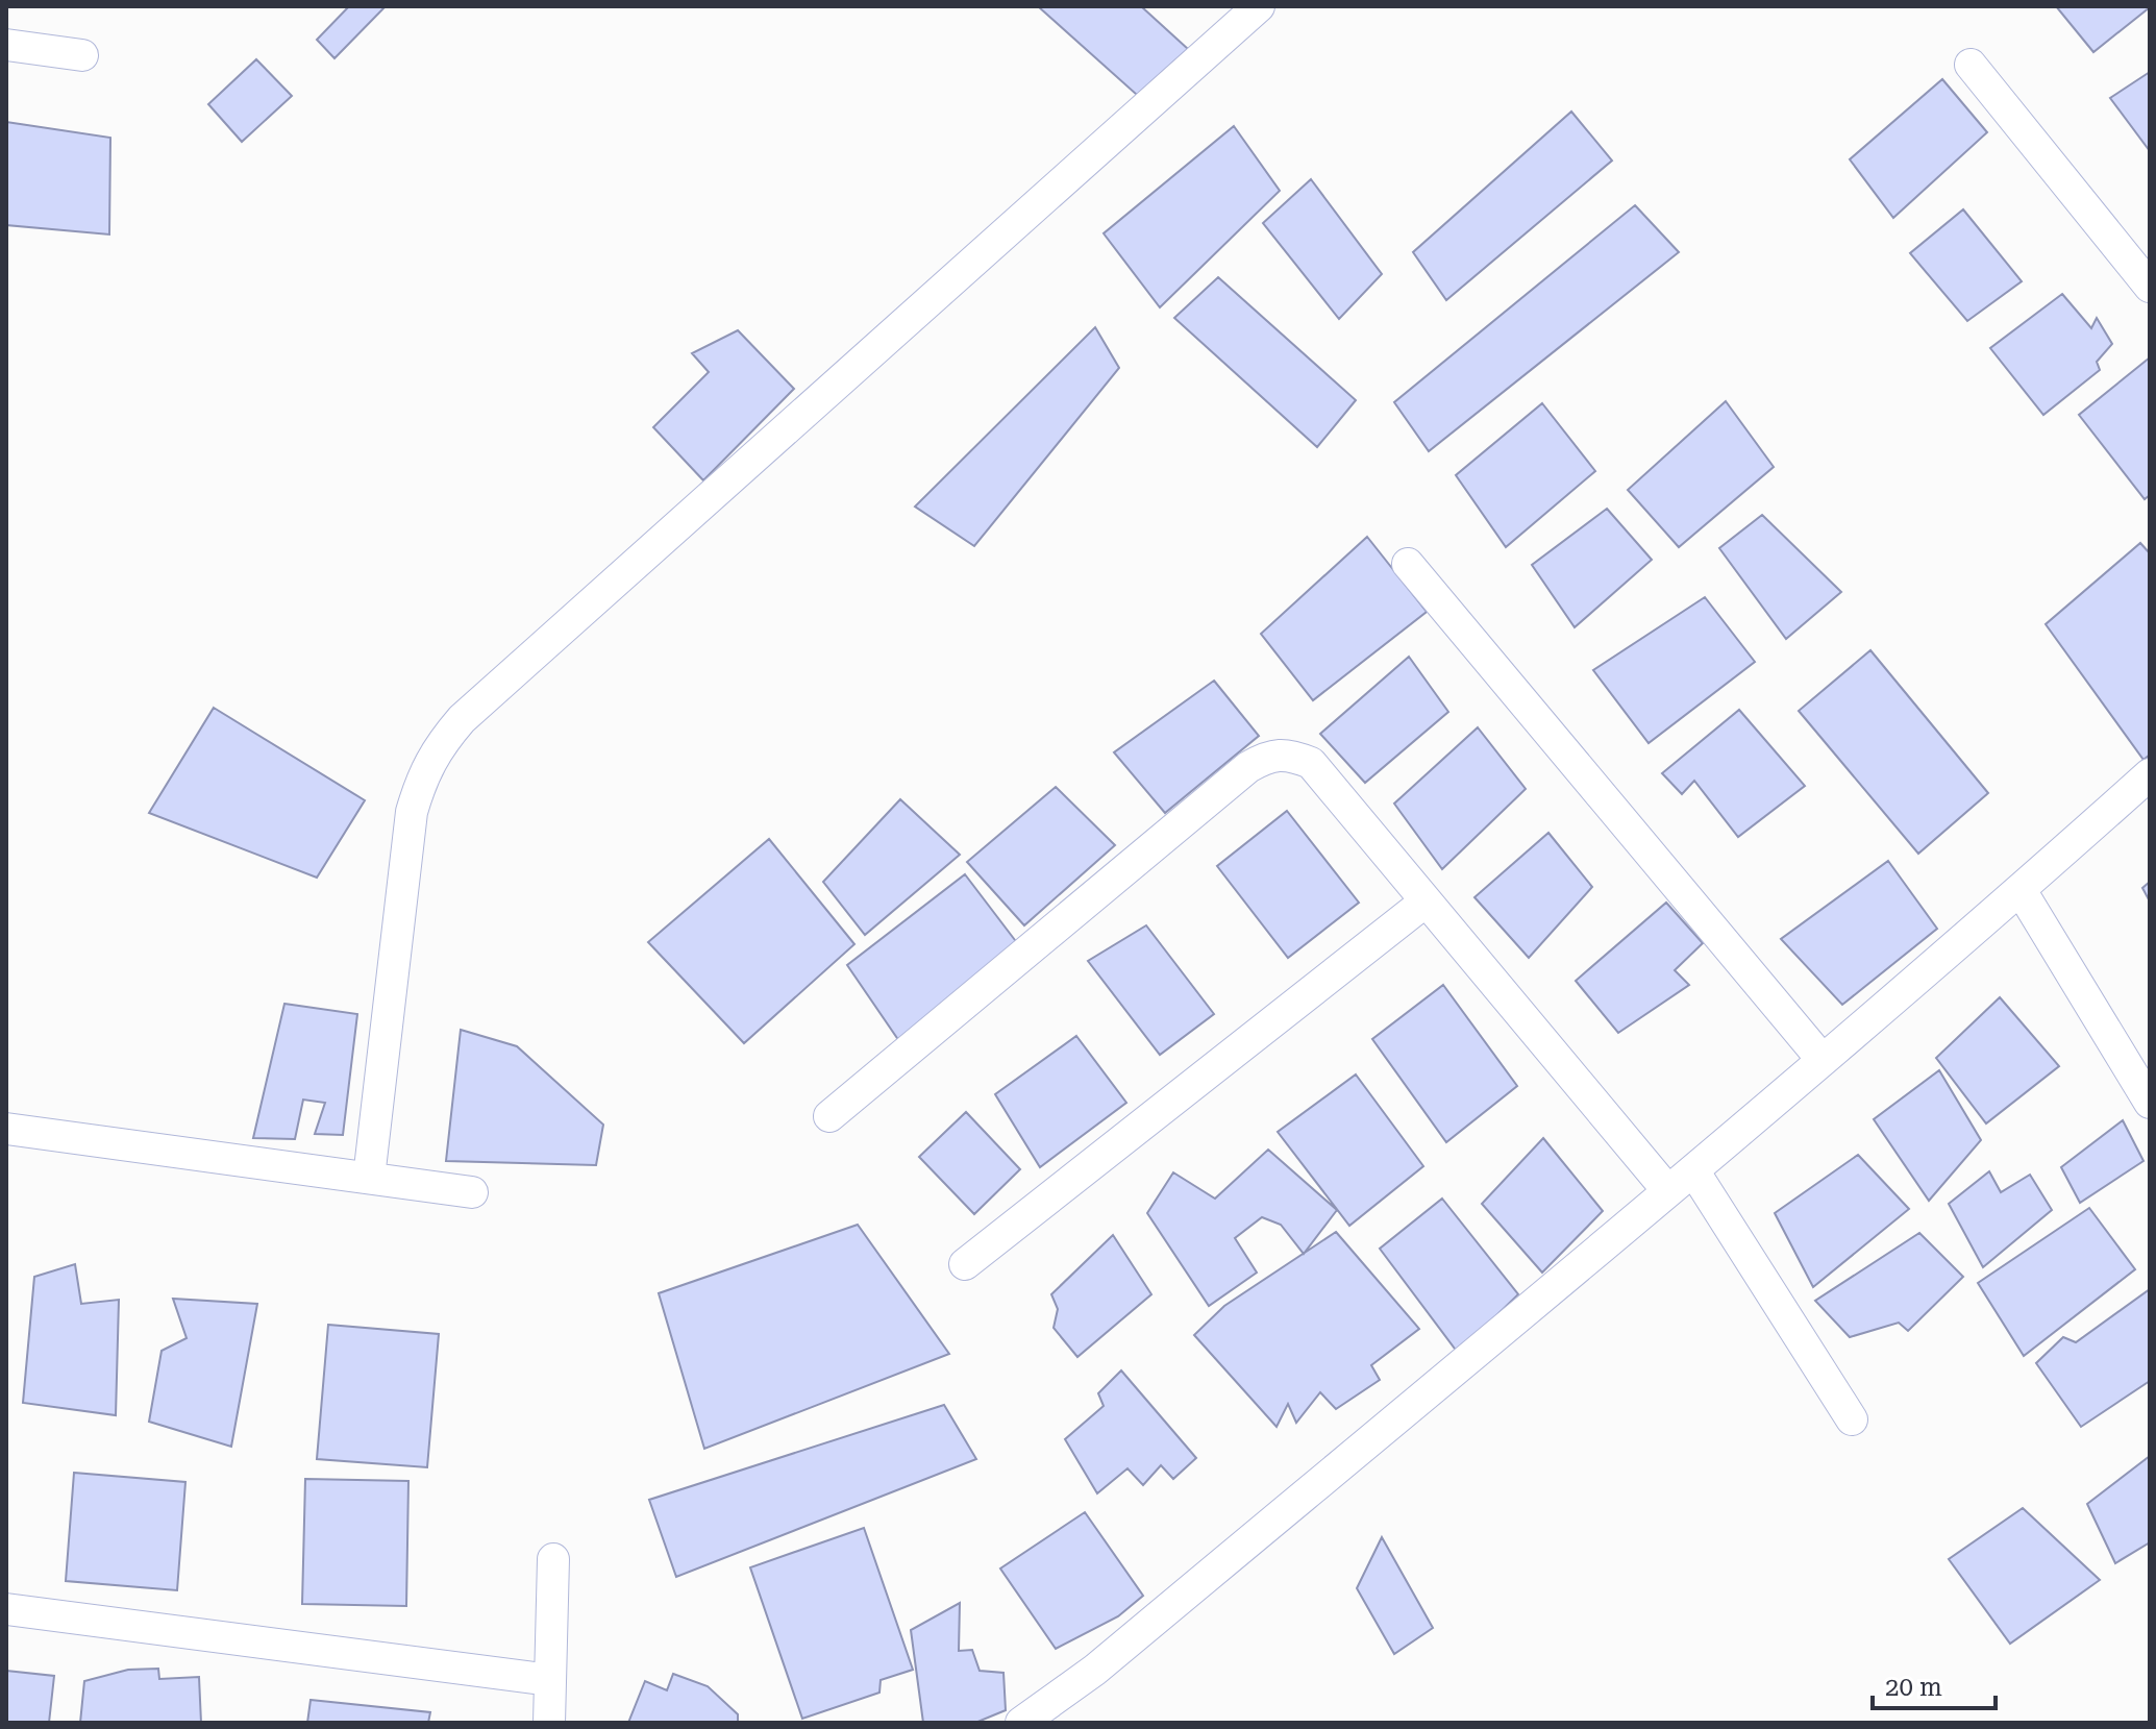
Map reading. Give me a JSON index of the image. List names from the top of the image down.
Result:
{
  "scale_bar": "20 m"
}
